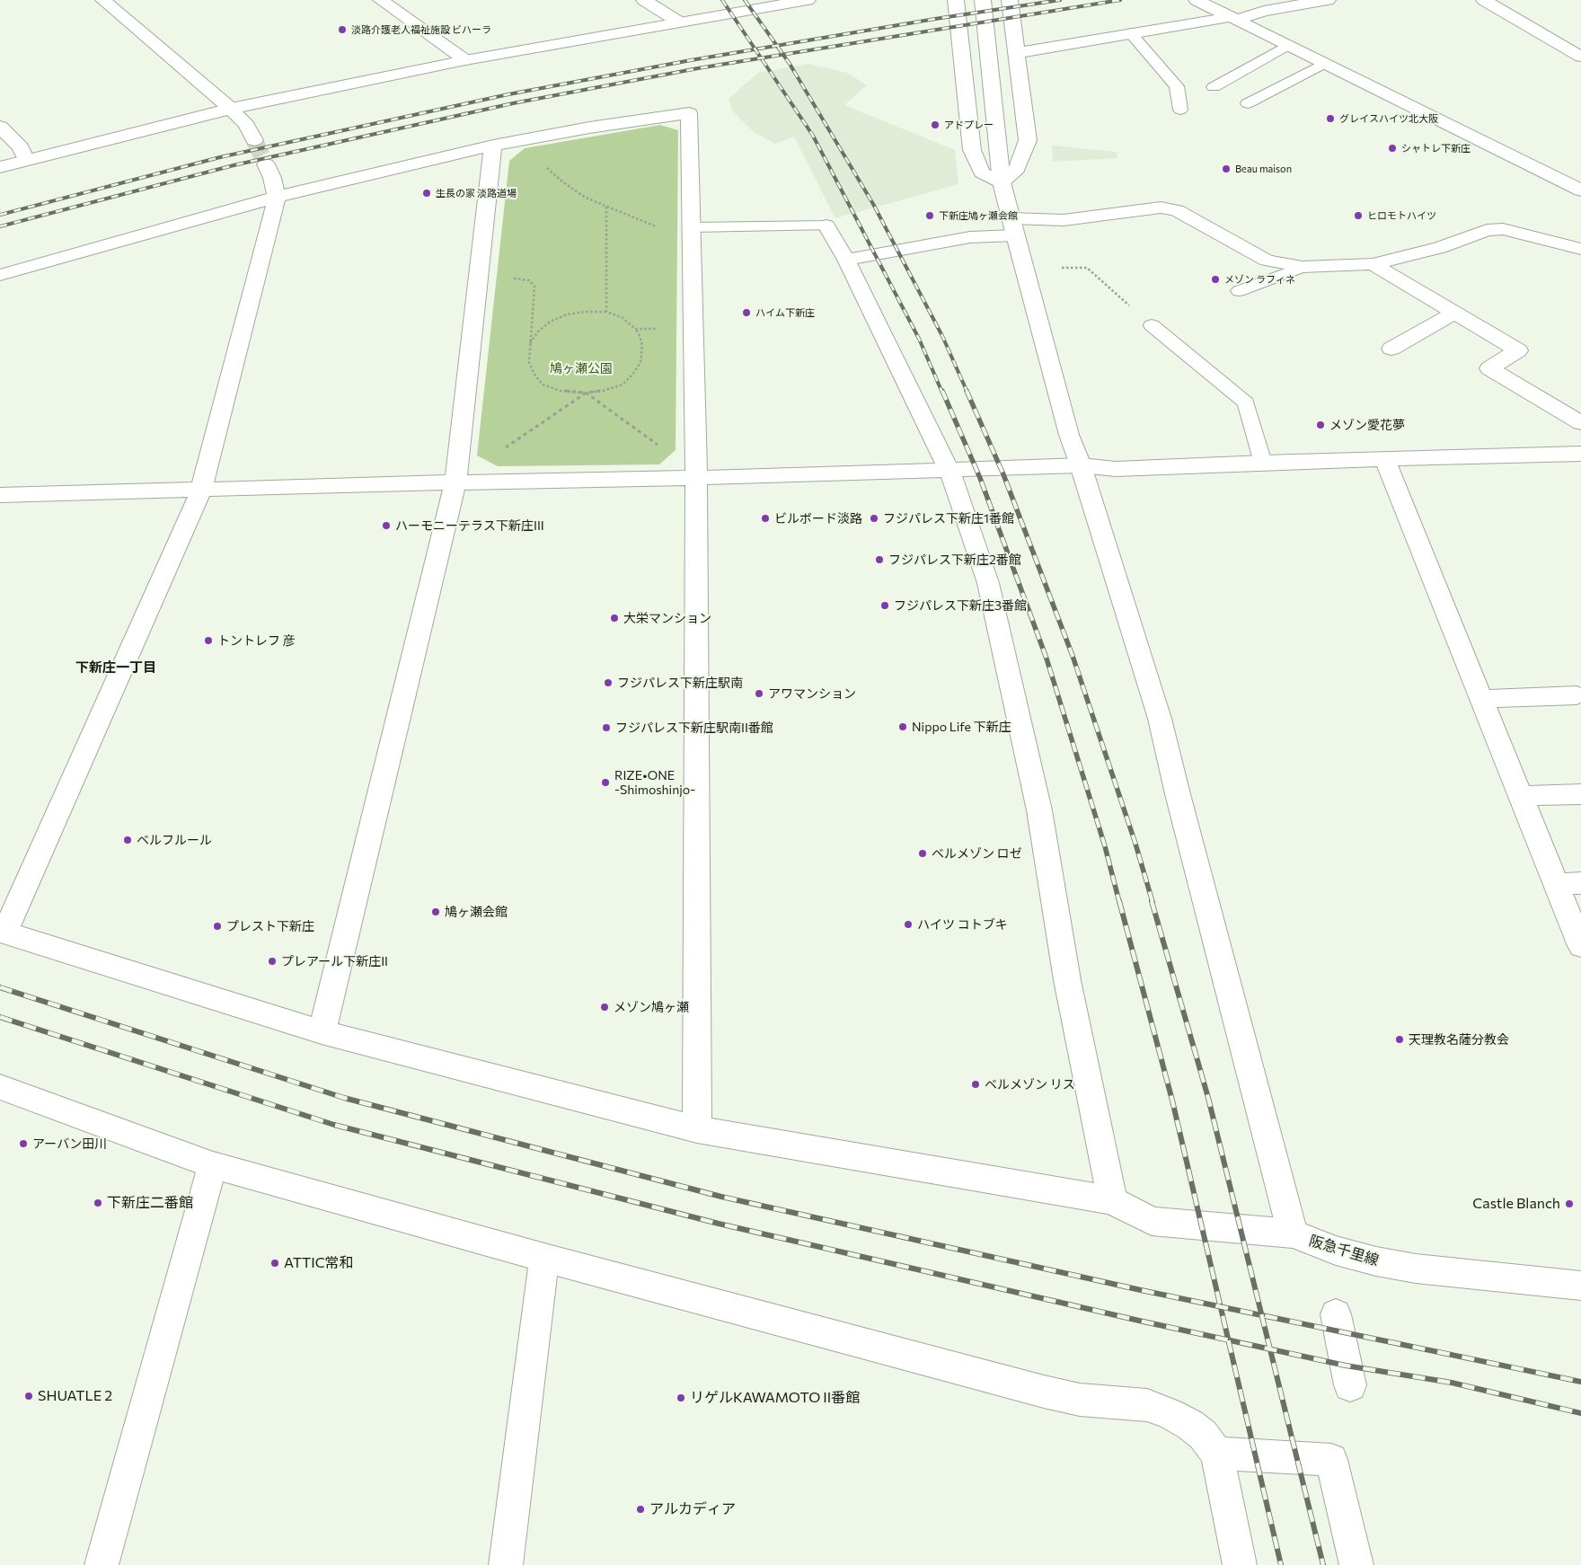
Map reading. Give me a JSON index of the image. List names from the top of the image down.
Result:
{
  "streets": {
    "street": ["阪急千里線"]
  },
  "districts": ["下新庄一丁目"],
  "parks": ["鳩ヶ瀬公園"],
  "places": [
    "淡路介護老人福祉施設 ビハーラ",
    "グレイスハイツ北大阪",
    "アドプレー",
    "シャトレ下新庄",
    "Beau maison",
    "生長の家 淡路道場",
    "下新庄鳩ヶ瀬会館",
    "ヒロモトハイツ",
    "メゾン ラフィネ",
    "ハイム下新庄",
    "メゾン愛花夢",
    "ビルボード淡路",
    "フジパレス下新庄1番館",
    "ハーモニーテラス下新庄III",
    "フジパレス下新庄2番館",
    "フジパレス下新庄3番館",
    "大栄マンション",
    "トントレフ 彦",
    "フジパレス下新庄駅南",
    "アワマンション",
    "Nippo Life 下新庄",
    "フジパレス下新庄駅南II番館",
    "RIZE•ONE -Shimoshinjo-",
    "ベルフルール",
    "ベルメゾン ロゼ",
    "鳩ヶ瀬会館",
    "ハイツ コトブキ",
    "プレスト下新庄",
    "プレアール下新庄II",
    "メゾン鳩ヶ瀬",
    "天理教名薩分教会",
    "ベルメゾン リス",
    "アーバン田川",
    "下新庄二番館",
    "Castle Blanch",
    "ATTIC常和",
    "SHUATLE 2",
    "リゲルKAWAMOTO II番館",
    "アルカディア"
  ]
}
